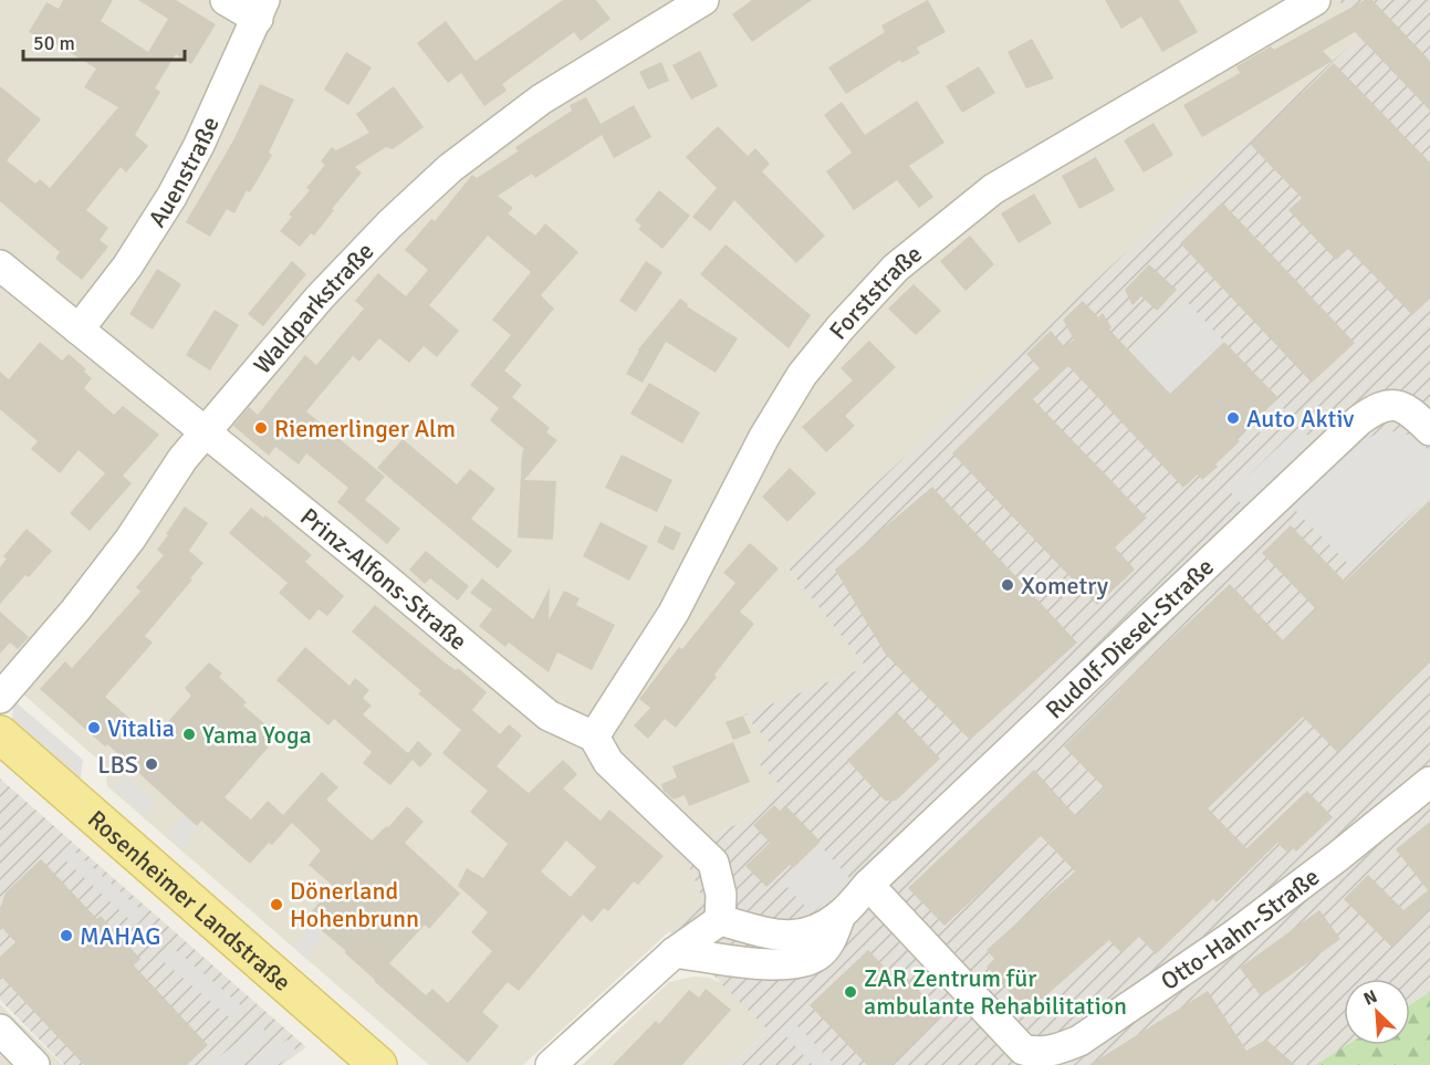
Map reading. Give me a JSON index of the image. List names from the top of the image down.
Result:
{
  "streets": {
    "main road": ["Rosenheimer Landstraße"],
    "street": [
      "Auenstraße",
      "Forststraße",
      "Waldparkstraße",
      "Prinz-Alfons-Straße",
      "Rudolf-Diesel-Straße",
      "Otto-Hahn-Straße"
    ]
  },
  "crossings": [
    ["Auenstraße", "Prinz-Alfons-Straße"],
    ["Forststraße", "Prinz-Alfons-Straße"],
    ["Waldparkstraße", "Prinz-Alfons-Straße"],
    ["Rudolf-Diesel-Straße", "Otto-Hahn-Straße"]
  ],
  "places": [
    "Auto Aktiv",
    "Riemerlinger Alm",
    "Xometry",
    "Vitalia",
    "Yama Yoga",
    "LBS",
    "Dönerland Hohenbrunn",
    "MAHAG",
    "ZAR Zentrum für ambulante Rehabilitation"
  ],
  "scale_bar": "50 m",
  "north": "top left"
}
